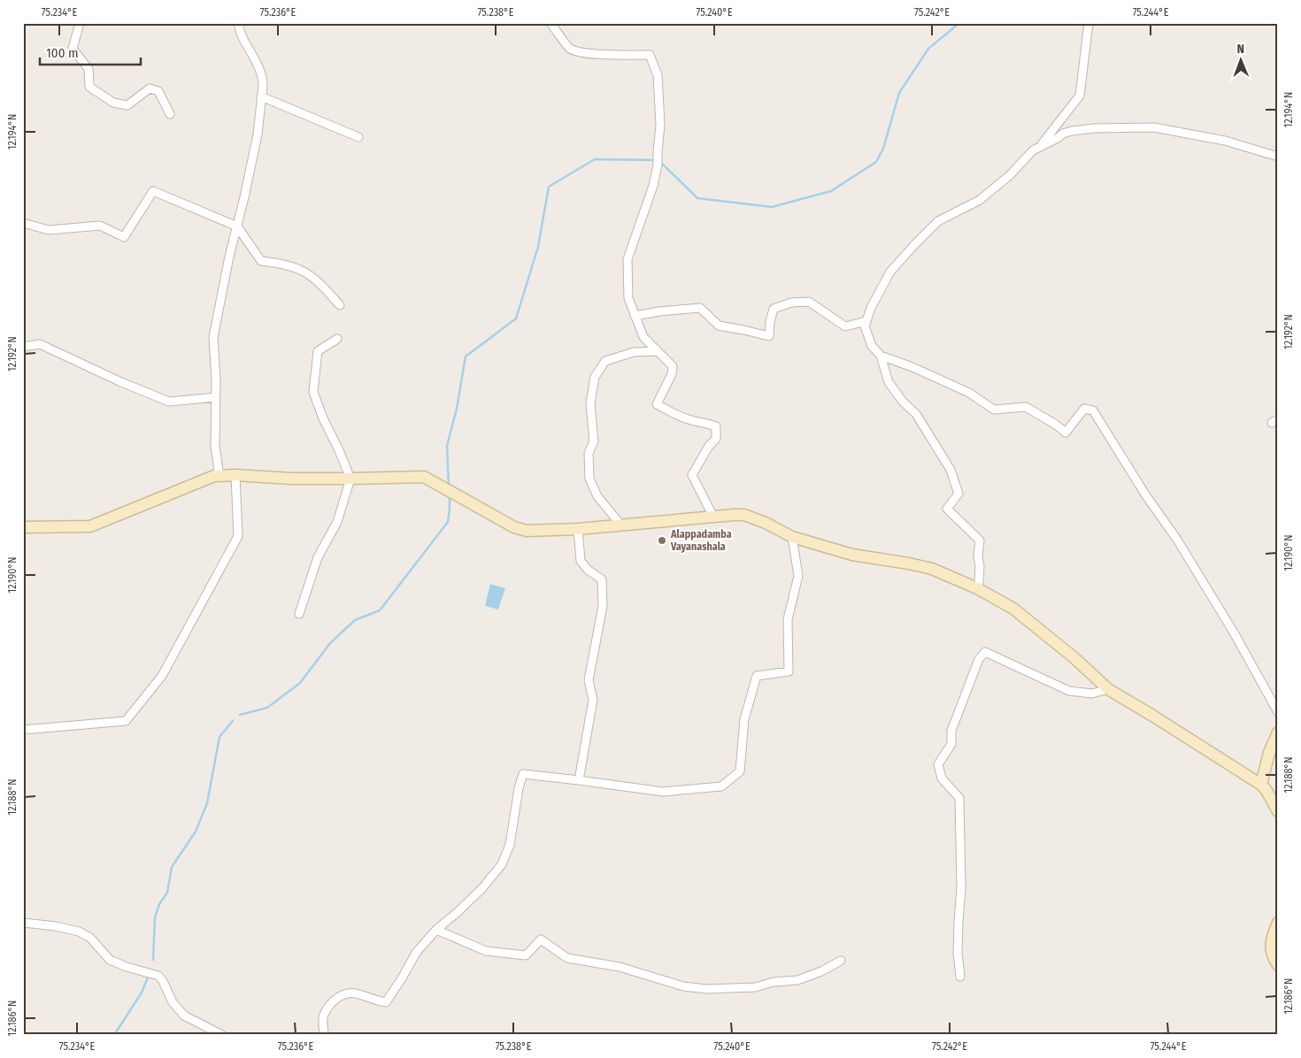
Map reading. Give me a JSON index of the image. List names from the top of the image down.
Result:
{
  "places": ["Alappadamba Vayanashala"],
  "scale_bar": "100 m",
  "north": "top",
  "coordinates": [
    "75.234°E",
    "75.236°E",
    "75.238°E",
    "75.240°E",
    "75.242°E",
    "75.244°E",
    "12.194°N",
    "12.192°N",
    "12.190°N",
    "12.188°N",
    "12.186°N"
  ]
}
